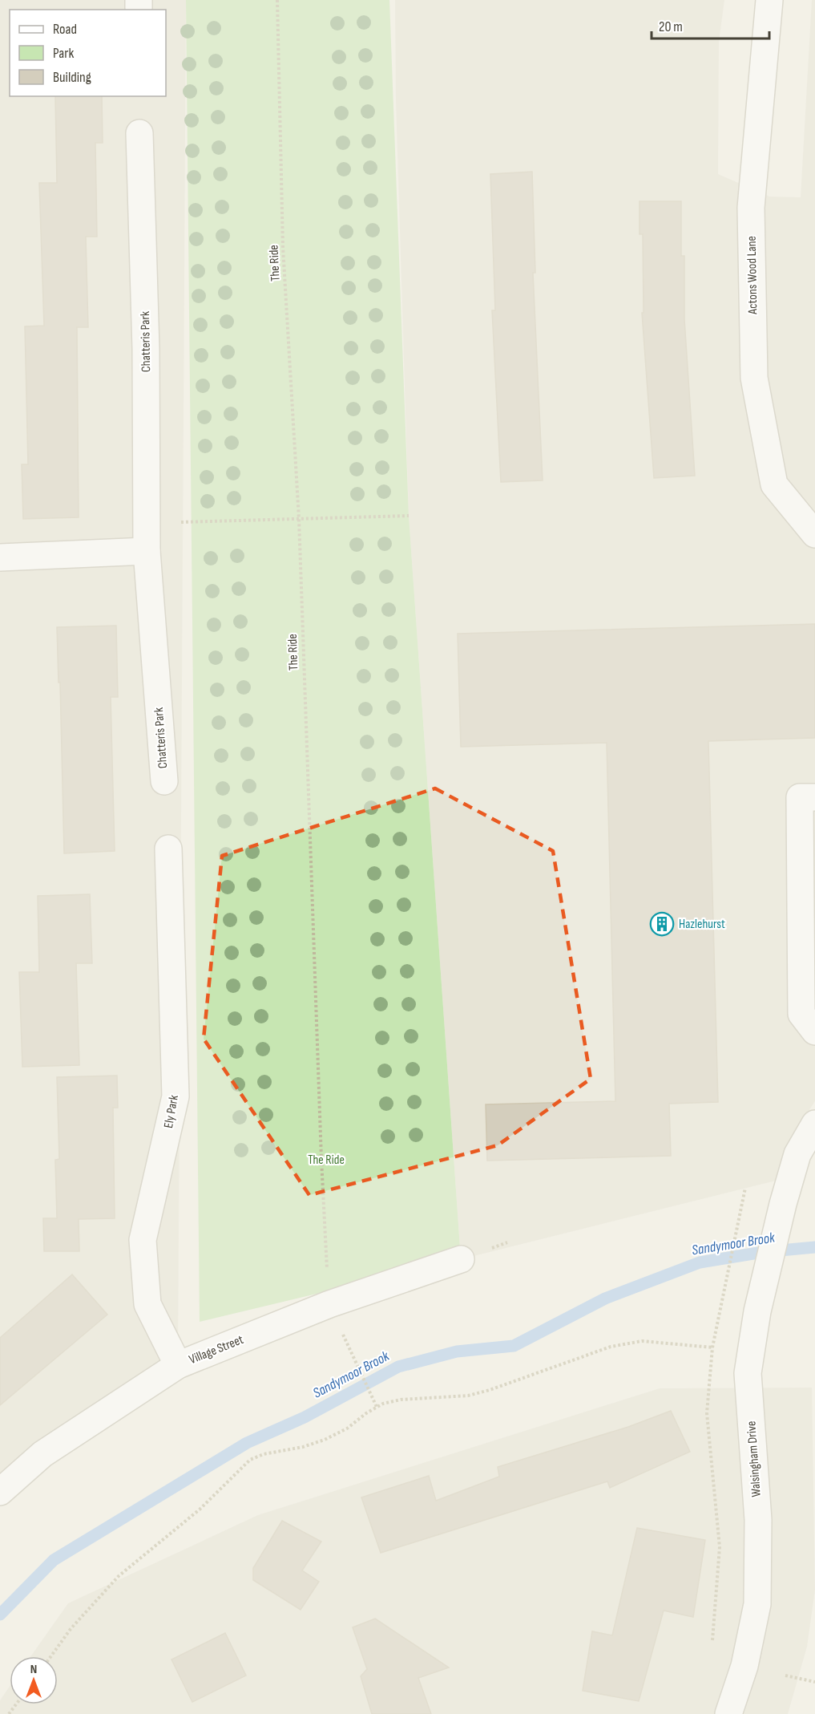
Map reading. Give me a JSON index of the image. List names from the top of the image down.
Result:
{
  "streets": {
    "street": [
      "Actons Wood Lane",
      "Chatteris Park",
      "Ely Park",
      "Village Street",
      "Walsingham Drive"
    ],
    "path": ["The Ride"]
  },
  "crossings": [
    ["The Ride", "Village Street"],
    ["Ely Park", "Village Street"]
  ],
  "water": ["Sandymoor Brook"],
  "parks": ["The Ride"],
  "places": {
    "building": ["Hazlehurst"]
  },
  "legend": ["Road", "Park", "Building"],
  "scale_bar": "20 m",
  "north": "top"
}
